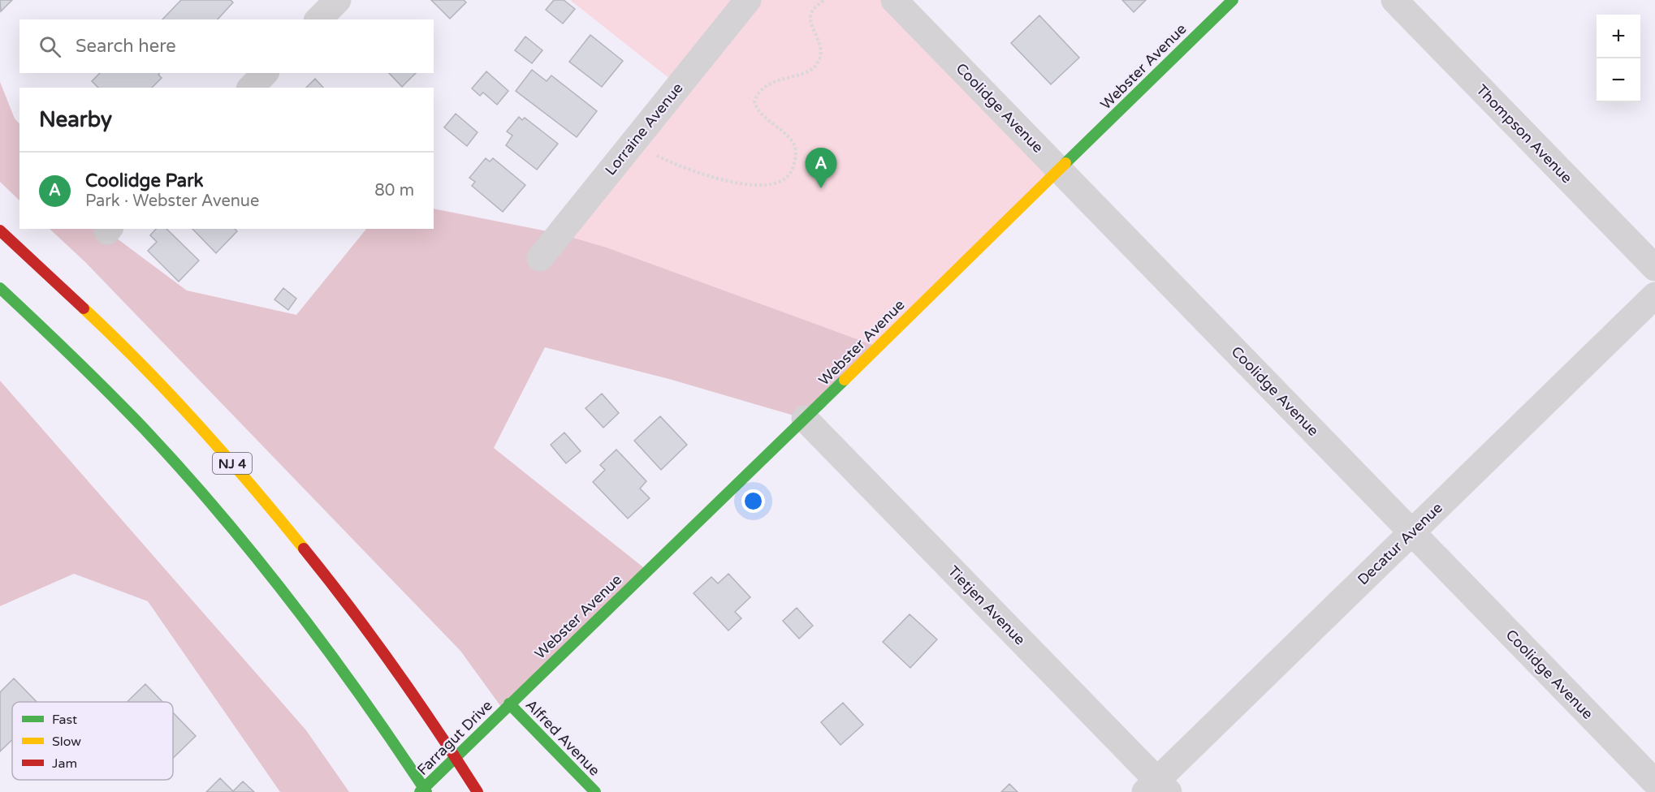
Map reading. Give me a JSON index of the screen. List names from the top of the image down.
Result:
{
  "streets": {
    "main road": [
      "Webster Avenue",
      "NJ 4",
      "Farragut Drive",
      "Alfred Avenue"
    ],
    "street": [
      "Coolidge Avenue",
      "Lorraine Avenue",
      "Thompson Avenue",
      "Decatur Avenue",
      "Tietjen Avenue"
    ]
  },
  "crossings": [
    ["Webster Avenue", "Coolidge Avenue"],
    ["Webster Avenue", "Tietjen Avenue"],
    ["Webster Avenue", "Farragut Drive"],
    ["Webster Avenue", "Alfred Avenue"],
    ["Coolidge Avenue", "Decatur Avenue"],
    ["Decatur Avenue", "Tietjen Avenue"],
    ["Farragut Drive", "Alfred Avenue"]
  ],
  "legend": ["Fast", "Slow", "Jam"],
  "page": {
    "map_buttons": ["+", "−"],
    "search": "Search here",
    "heading": "Nearby",
    "pins": "A",
    "list": [
      {
        "mark": "A",
        "name": "Coolidge Park",
        "note": "Park · Webster Avenue",
        "value": "80 m"
      }
    ]
  }
}
